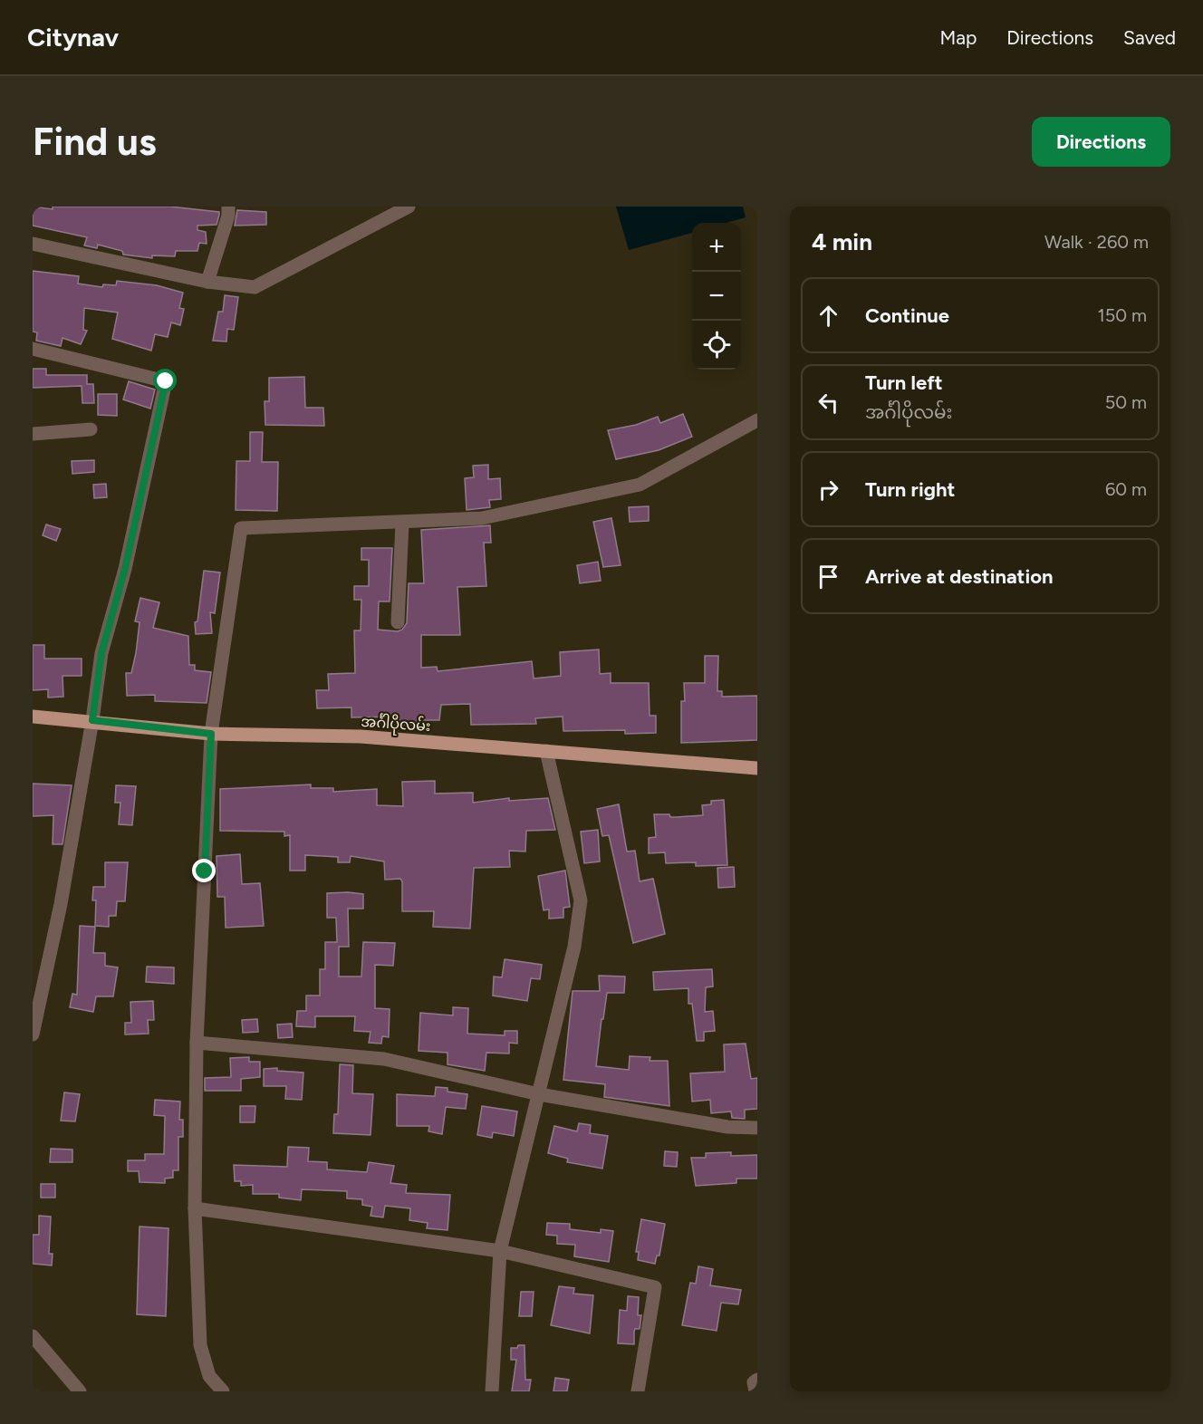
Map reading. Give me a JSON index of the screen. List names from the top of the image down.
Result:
{
  "streets": {
    "main road": ["အင်္ဂါပိုလမ်း"]
  },
  "page": {
    "header": "Citynav",
    "nav": ["Map", "Directions", "Saved"],
    "buttons": "Directions",
    "title": "Find us",
    "heading": ["4 min", "Walk · 260 m"],
    "map_buttons": ["+", "−"],
    "list": [
      ["Continue", "150 m"],
      ["Turn left", "အင်္ဂါပိုလမ်း", "50 m"],
      ["Turn right", "60 m"],
      "Arrive at destination"
    ]
  }
}
